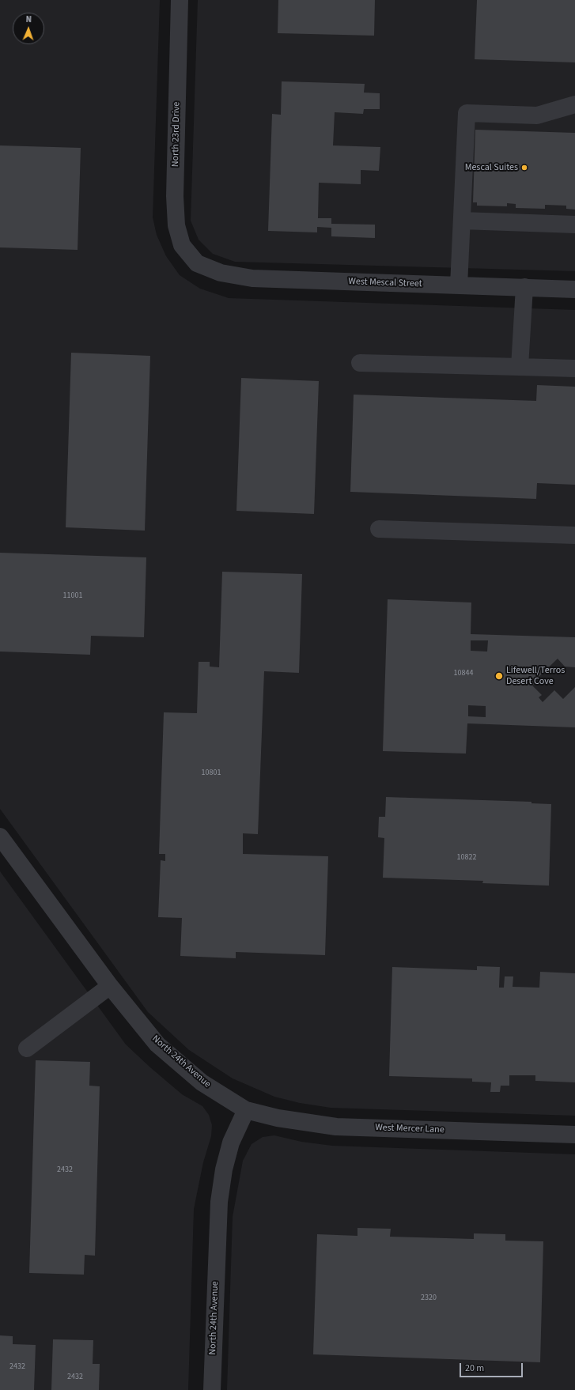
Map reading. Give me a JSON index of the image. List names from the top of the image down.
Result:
{
  "streets": {
    "street": [
      "North 23rd Drive",
      "West Mescal Street",
      "North 24th Avenue",
      "West Mercer Lane"
    ]
  },
  "crossings": [
    ["North 23rd Drive", "West Mescal Street"],
    ["North 24th Avenue", "West Mercer Lane"]
  ],
  "places": ["Mescal Suites", "Lifewell/Terros Desert Cove"],
  "house_numbers": [
    "11001",
    "10844",
    "10801",
    "10822",
    "2432",
    "2320",
    "2432",
    "2432"
  ],
  "scale_bar": "20 m",
  "north": "top"
}
